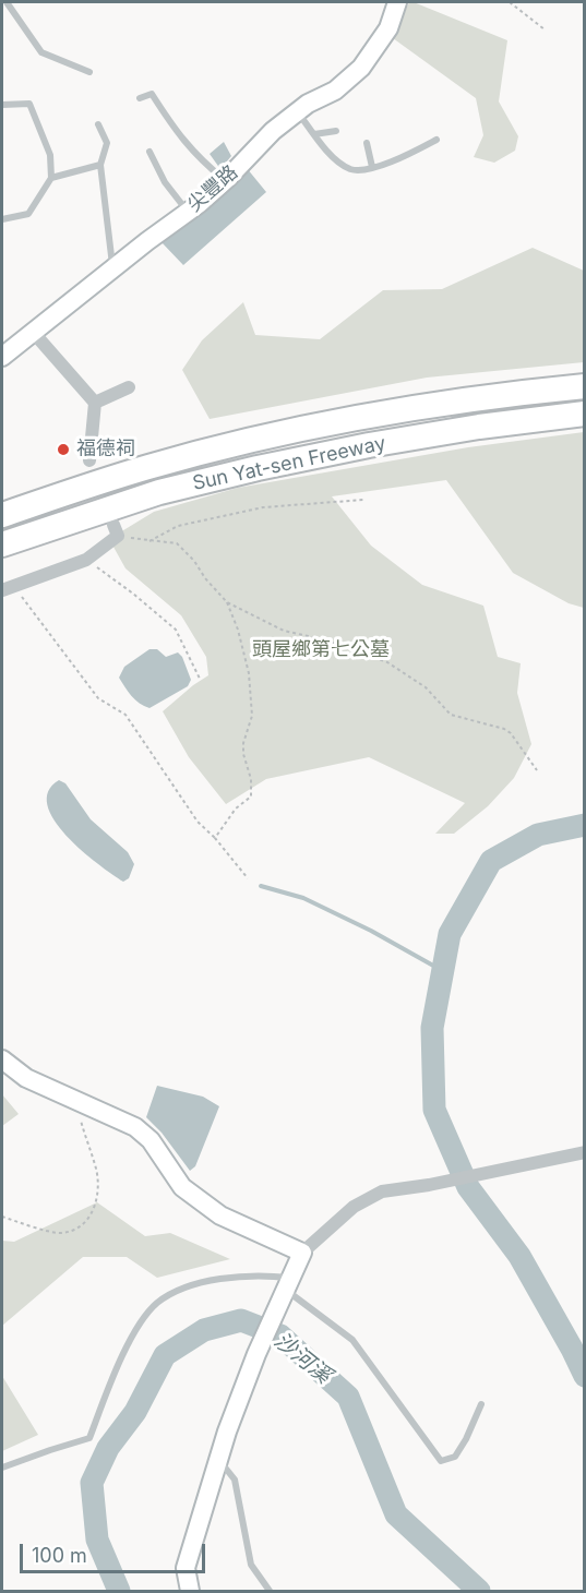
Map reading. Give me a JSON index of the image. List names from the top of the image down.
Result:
{
  "streets": {
    "highway": ["Sun Yat-sen Freeway"],
    "street": ["尖豐路"]
  },
  "water": ["沙河溪"],
  "parks": ["頭屋鄉第七公墓"],
  "places": ["福德祠"],
  "scale_bar": "100 m"
}
